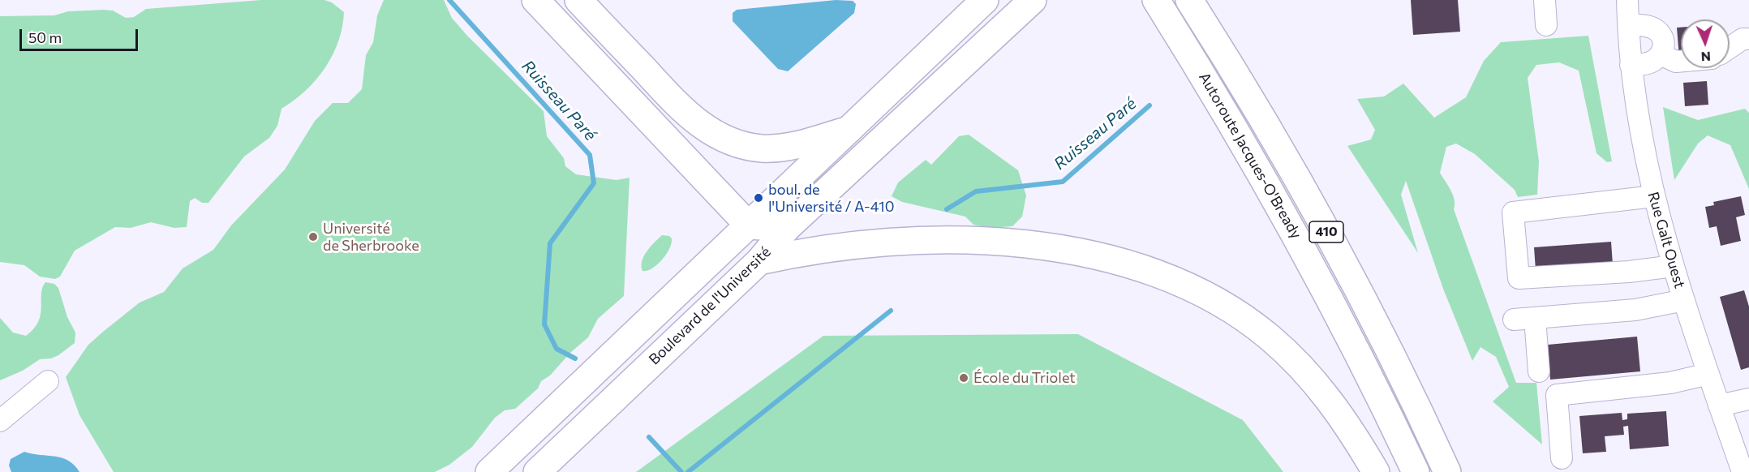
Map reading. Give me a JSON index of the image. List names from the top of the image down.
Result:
{
  "streets": {
    "main road": ["Autoroute Jacques-O'Bready", "410", "Boulevard de l'Université"],
    "street": ["Rue Galt Ouest"]
  },
  "water": ["Ruisseau Paré"],
  "places": ["boul. de l'Université / A-410", "Université de Sherbrooke", "École du Triolet"],
  "scale_bar": "50 m",
  "north": "bottom"
}
